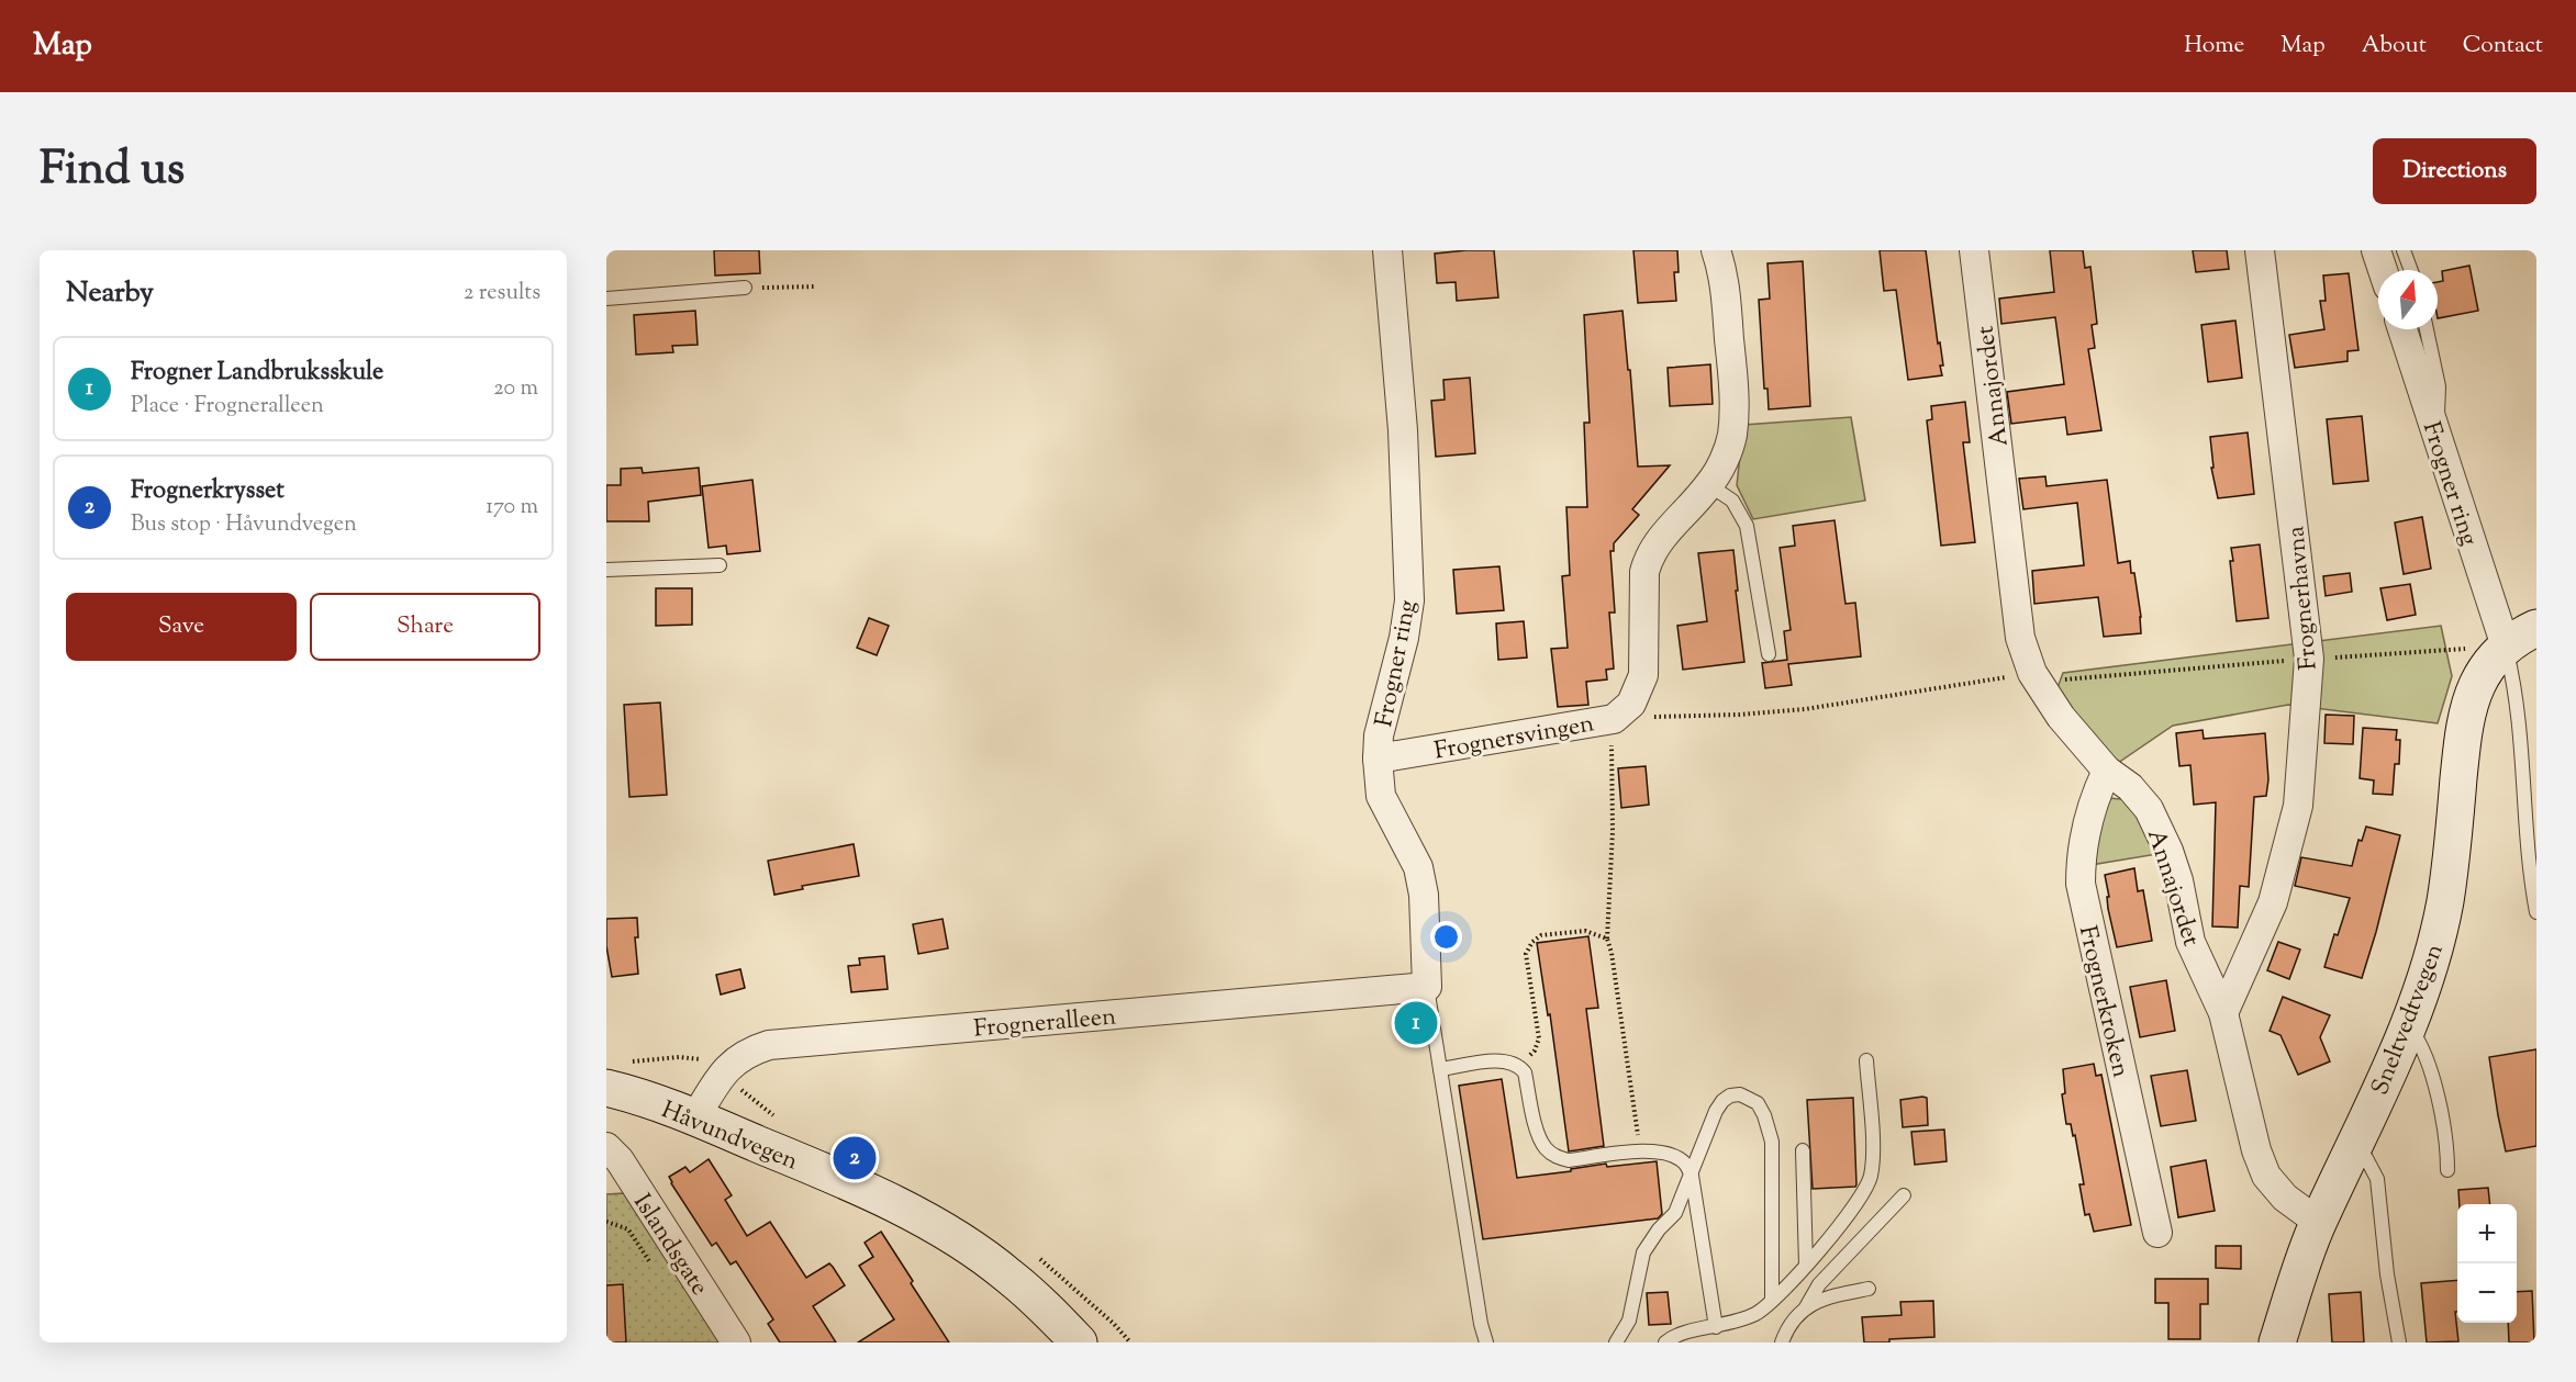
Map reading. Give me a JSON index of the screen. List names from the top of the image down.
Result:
{
  "streets": {
    "main road": ["Sneltvedtvegen", "Håvundvegen"],
    "street": [
      "Annajordet",
      "Frogner ring",
      "Frognerhavna",
      "Frognersvingen",
      "Frognerkroken",
      "Frogneralleen",
      "Islandsgate"
    ]
  },
  "crossings": [
    ["Annajordet", "Frognerhavna"],
    ["Annajordet", "Frognerkroken"],
    ["Annajordet", "Sneltvedtvegen"],
    ["Frogner ring", "Frognersvingen"],
    ["Frogner ring", "Sneltvedtvegen"],
    ["Frogner ring", "Frogneralleen"],
    ["Frogneralleen", "Håvundvegen"]
  ],
  "north": "top",
  "page": {
    "header": "Map",
    "nav": [
      "Home",
      "Map",
      "About",
      "Contact"
    ],
    "title": "Find us",
    "buttons": [
      "Directions",
      ["Save", "Share"]
    ],
    "heading": ["Nearby", "2 results"],
    "list": [
      {
        "mark": "1",
        "name": "Frogner Landbruksskule",
        "note": "Place · Frogneralleen",
        "value": "20 m"
      },
      {
        "mark": "2",
        "name": "Frognerkrysset",
        "note": "Bus stop · Håvundvegen",
        "value": "170 m"
      }
    ],
    "pins": ["1", "2"],
    "map_buttons": ["+", "−"]
  }
}
